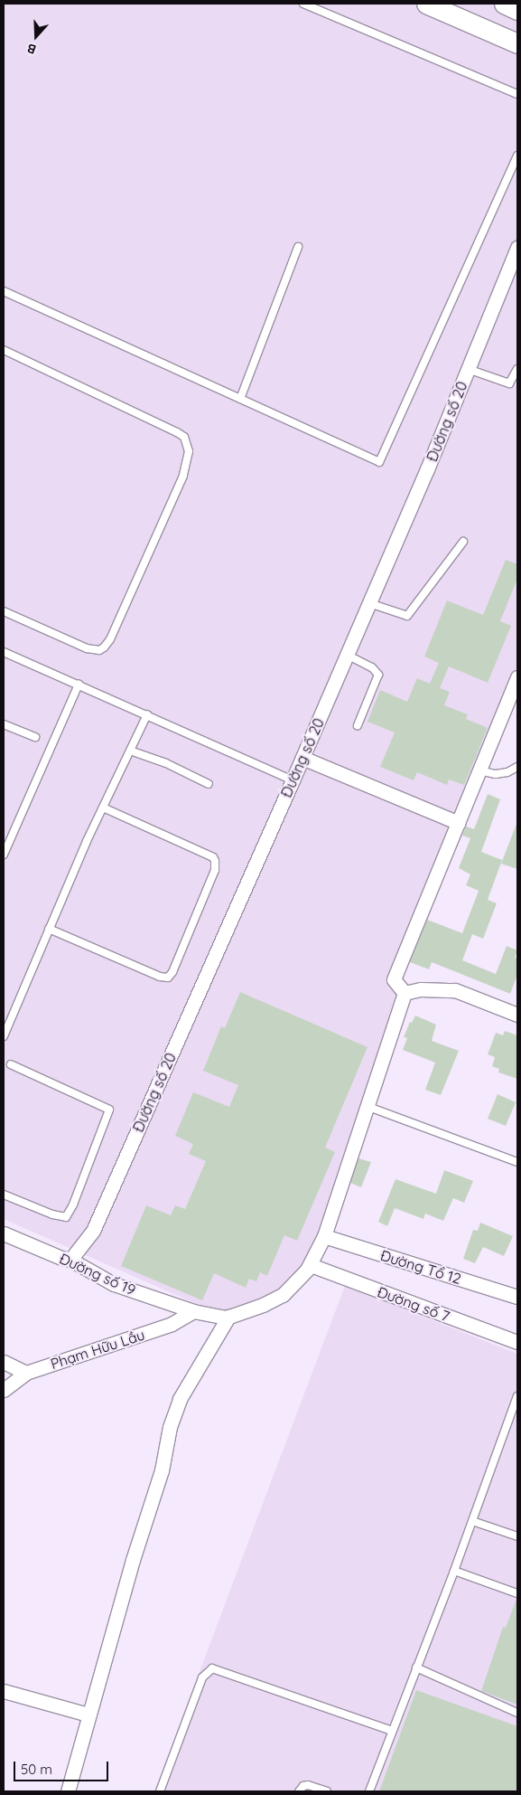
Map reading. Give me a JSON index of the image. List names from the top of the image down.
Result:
{
  "streets": {
    "street": [
      "Đường số 20",
      "Đường Tổ 12",
      "Đường số 19",
      "Đường số 7",
      "Phạm Hữu Lầu"
    ]
  },
  "crossings": [
    ["Đường số 20", "Đường số 19"],
    ["Đường số 19", "Phạm Hữu Lầu"]
  ],
  "scale_bar": "50 m",
  "north": "bottom"
}
